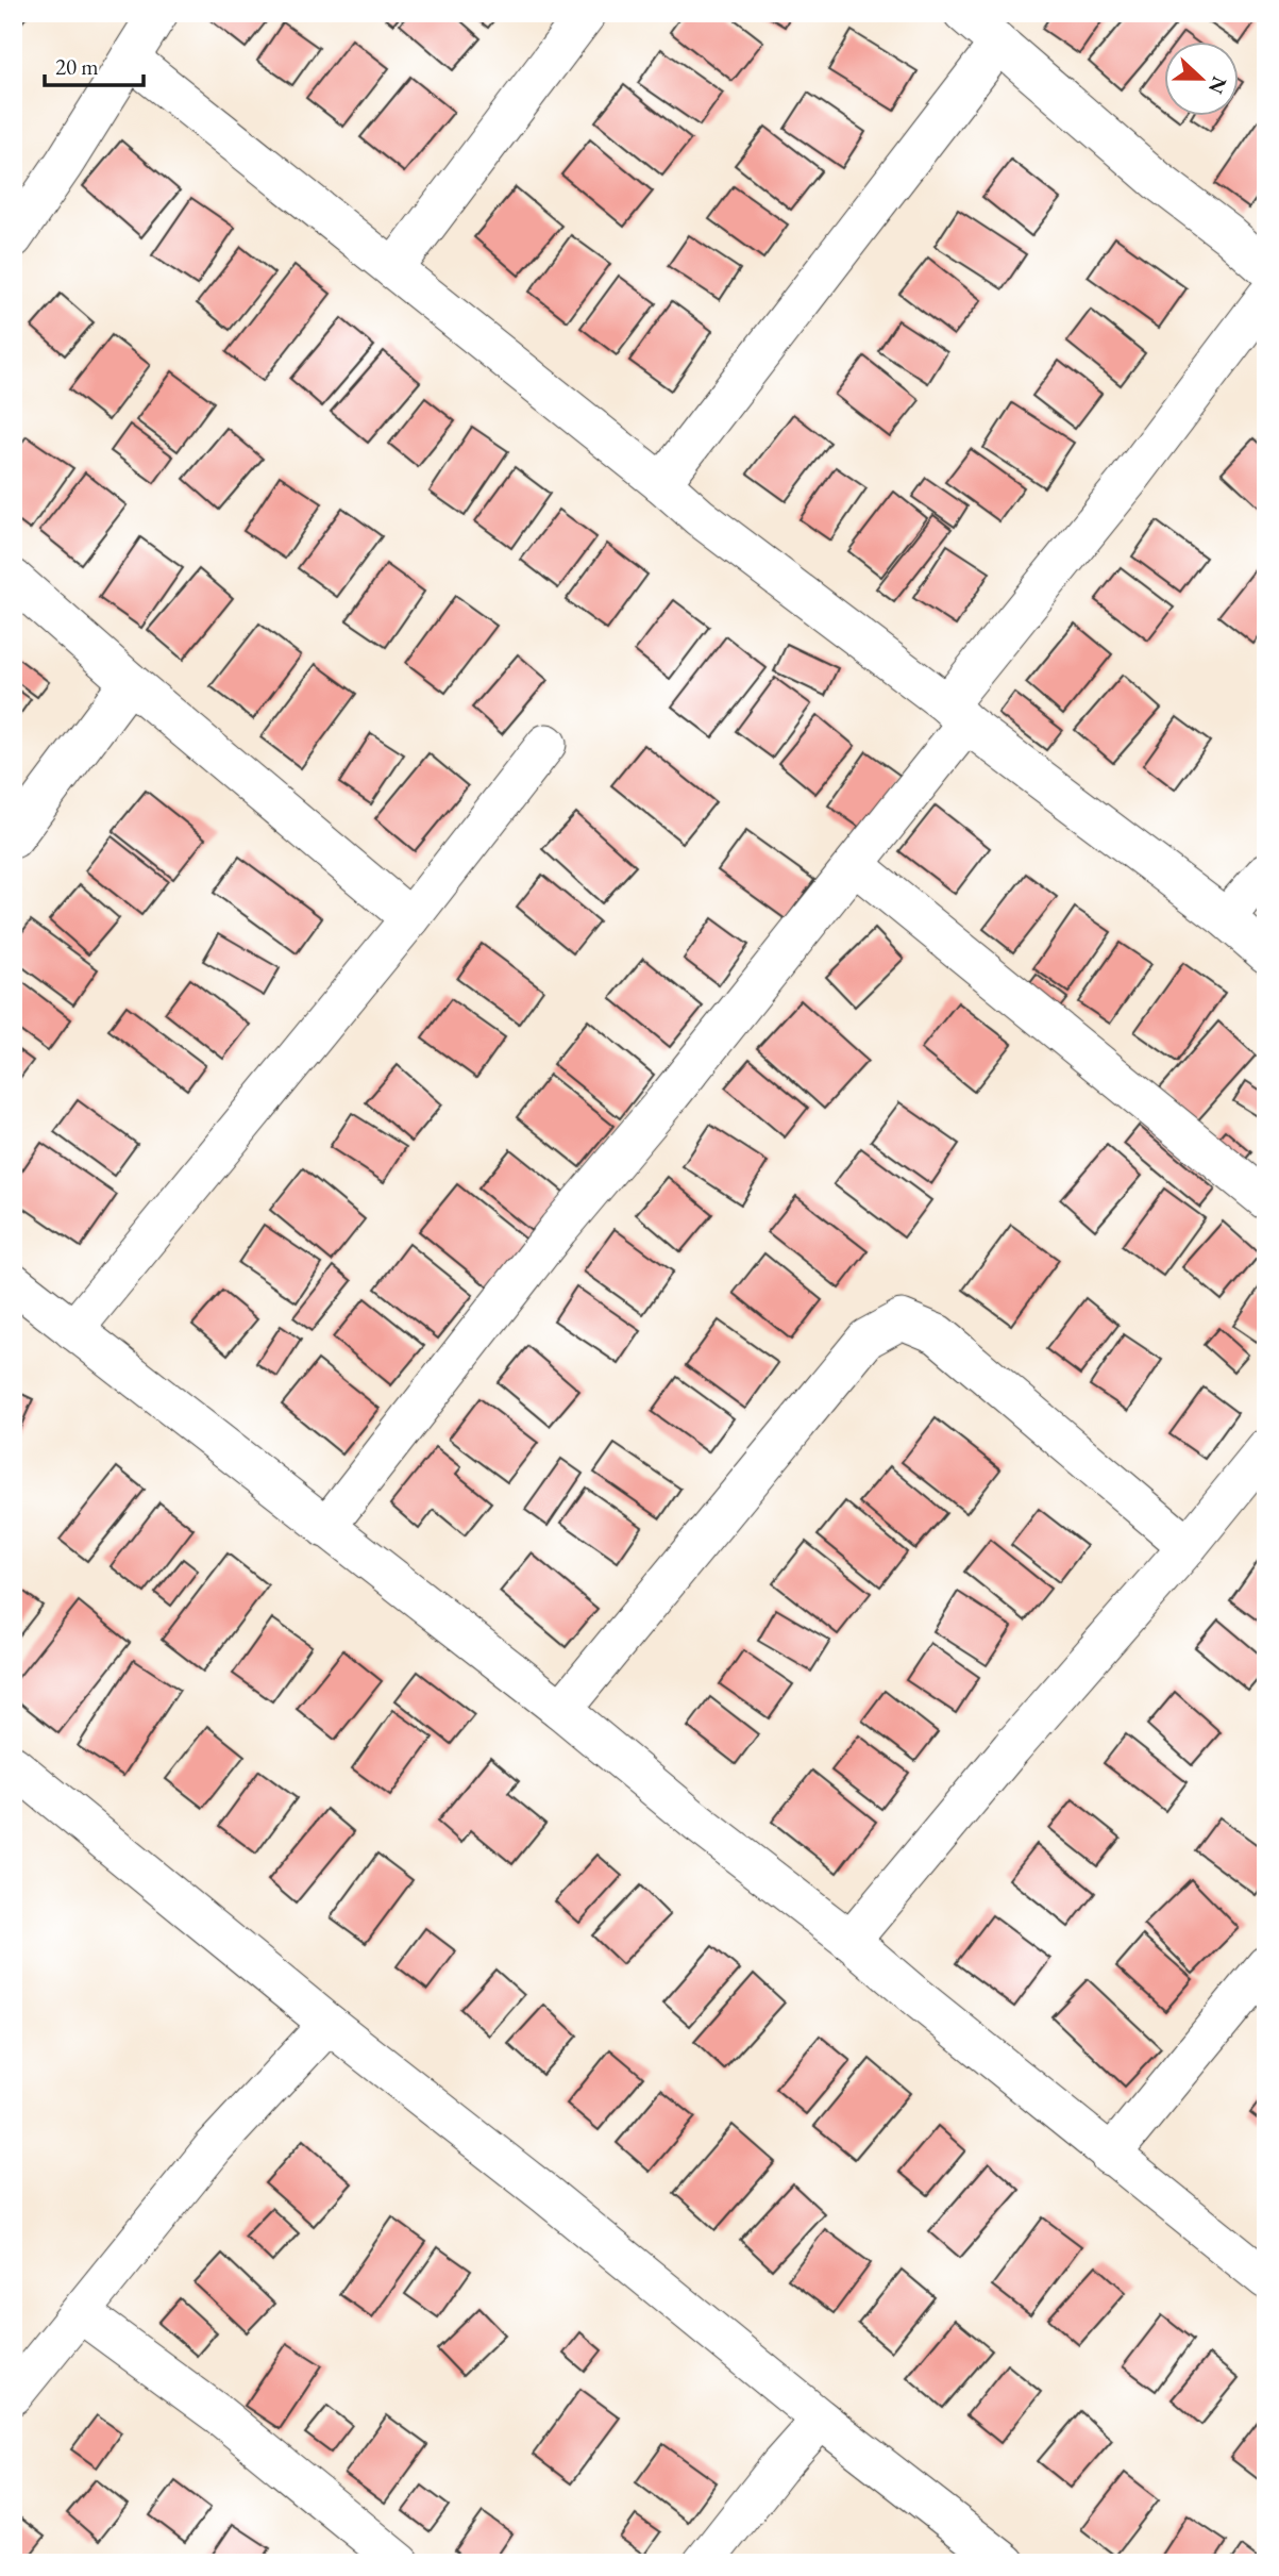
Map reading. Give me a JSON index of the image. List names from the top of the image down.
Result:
{
  "scale_bar": "20 m",
  "north": "right"
}
